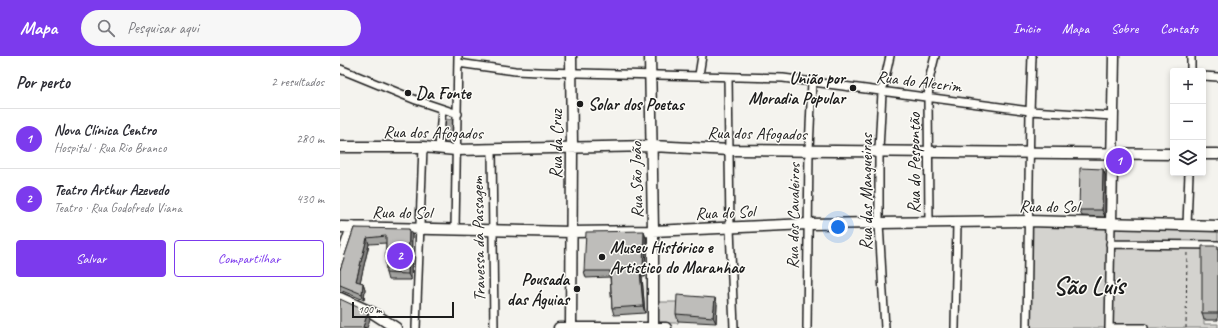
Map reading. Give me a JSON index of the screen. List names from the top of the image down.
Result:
{
  "streets": {
    "street": [
      "Rua do Alecrim",
      "Rua dos Afogados",
      "Rua da Cruz",
      "Rua do Pespontão",
      "Rua São João",
      "Rua das Mangueiras",
      "Rua do Sol",
      "Rua dos Cavaleiros",
      "Travessa da Passagem"
    ]
  },
  "crossings": [
    ["Rua do Alecrim", "Rua da Cruz"],
    ["Rua do Alecrim", "Rua do Pespontão"],
    ["Rua do Alecrim", "Rua São João"],
    ["Rua do Alecrim", "Rua das Mangueiras"],
    ["Rua do Alecrim", "Rua dos Cavaleiros"],
    ["Rua dos Afogados", "Rua da Cruz"],
    ["Rua dos Afogados", "Rua do Pespontão"],
    ["Rua dos Afogados", "Rua São João"],
    ["Rua dos Afogados", "Rua das Mangueiras"],
    ["Rua dos Afogados", "Rua dos Cavaleiros"],
    ["Rua dos Afogados", "Travessa da Passagem"],
    ["Rua da Cruz", "Rua do Sol"],
    ["Rua do Pespontão", "Rua do Sol"],
    ["Rua São João", "Rua do Sol"],
    ["Rua das Mangueiras", "Rua do Sol"],
    ["Rua do Sol", "Rua dos Cavaleiros"],
    ["Rua do Sol", "Travessa da Passagem"]
  ],
  "districts": ["São Luís"],
  "places": [
    "União por Moradia Popular",
    "Da Fonte",
    "Solar dos Poetas",
    "Museu Histórico e Artistico do Maranhao",
    "Pousada das Águias"
  ],
  "scale_bar": "100 m",
  "page": {
    "header": "Mapa",
    "search": "Pesquisar aqui",
    "nav": [
      "Início",
      "Mapa",
      "Sobre",
      "Contato"
    ],
    "heading": ["Por perto", "2 resultados"],
    "map_buttons": ["+", "−"],
    "list": [
      {
        "mark": "1",
        "name": "Nova Clínica Centro",
        "note": "Hospital · Rua Rio Branco",
        "value": "280 m"
      },
      {
        "mark": "2",
        "name": "Teatro Arthur Azevedo",
        "note": "Teatro · Rua Godofredo Viana",
        "value": "430 m"
      }
    ],
    "pins": ["1", "2"],
    "buttons": ["Salvar", "Compartilhar"],
    "scale": "100 m"
  }
}
